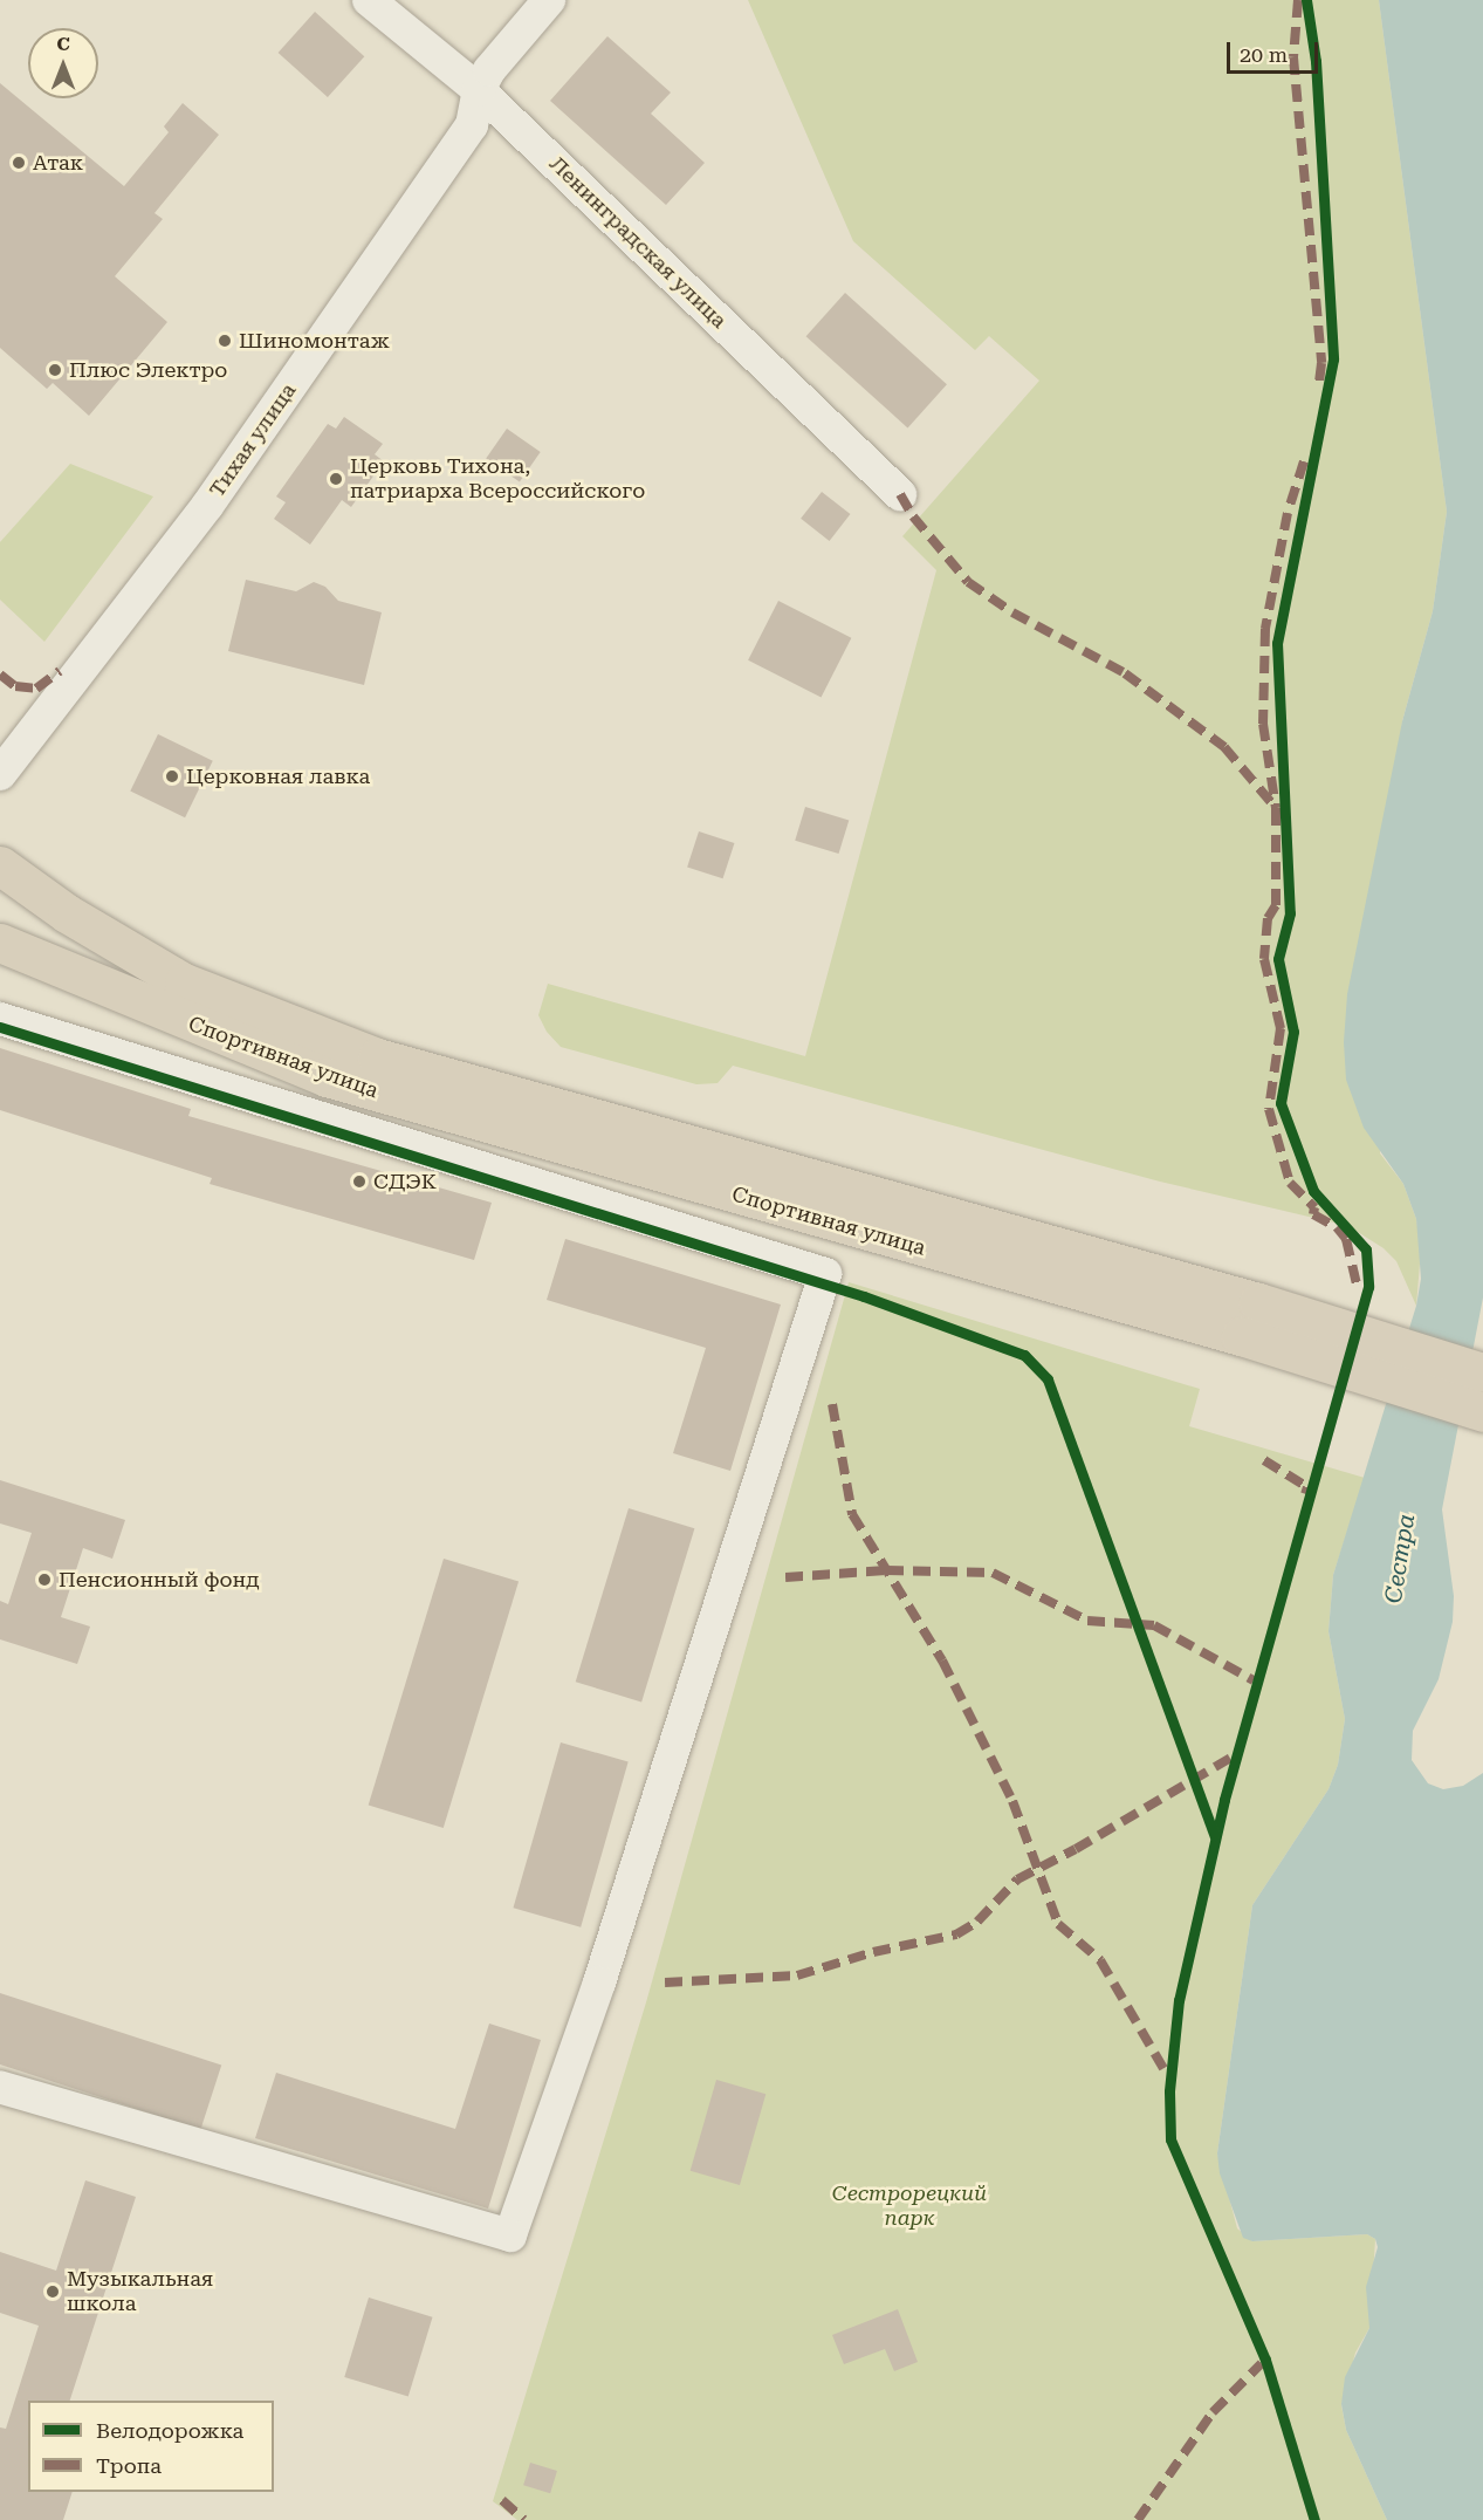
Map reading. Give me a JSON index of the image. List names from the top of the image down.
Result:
{
  "streets": {
    "highway": ["Спортивная улица"],
    "street": ["Ленинградская улица", "Тихая улица"]
  },
  "crossings": [
    ["Ленинградская улица", "Тихая улица"]
  ],
  "water": ["Сестра"],
  "parks": ["Сестрорецкий парк"],
  "places": [
    "Атак",
    "Шиномонтаж",
    "Плюс Электро",
    "Церковь Тихона, патриарха Всероссийского",
    "Церковная лавка",
    "СДЭК",
    "Пенсионный фонд",
    "Музыкальная школа"
  ],
  "legend": ["Велодорожка", "Тропа"],
  "scale_bar": "20 m",
  "north": "top"
}
